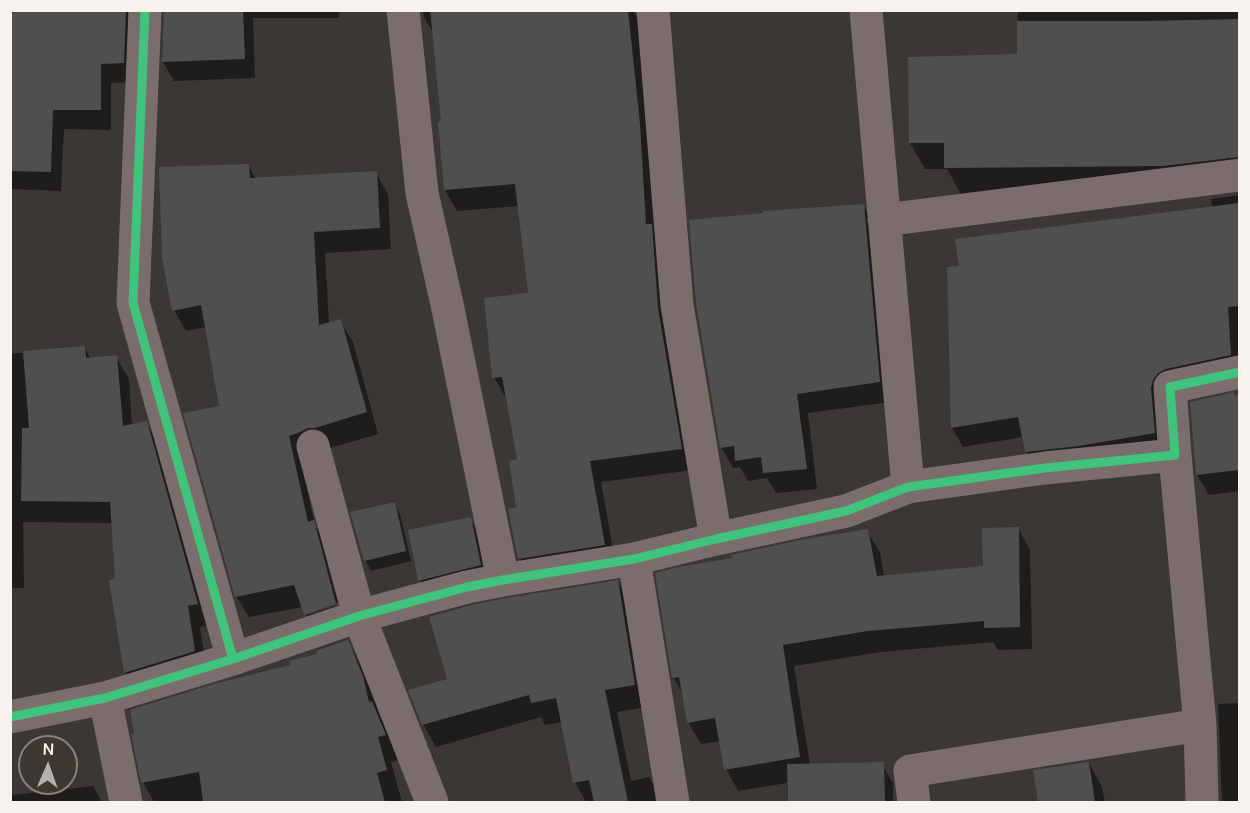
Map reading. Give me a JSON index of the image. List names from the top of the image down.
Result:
{
  "north": "top"
}
